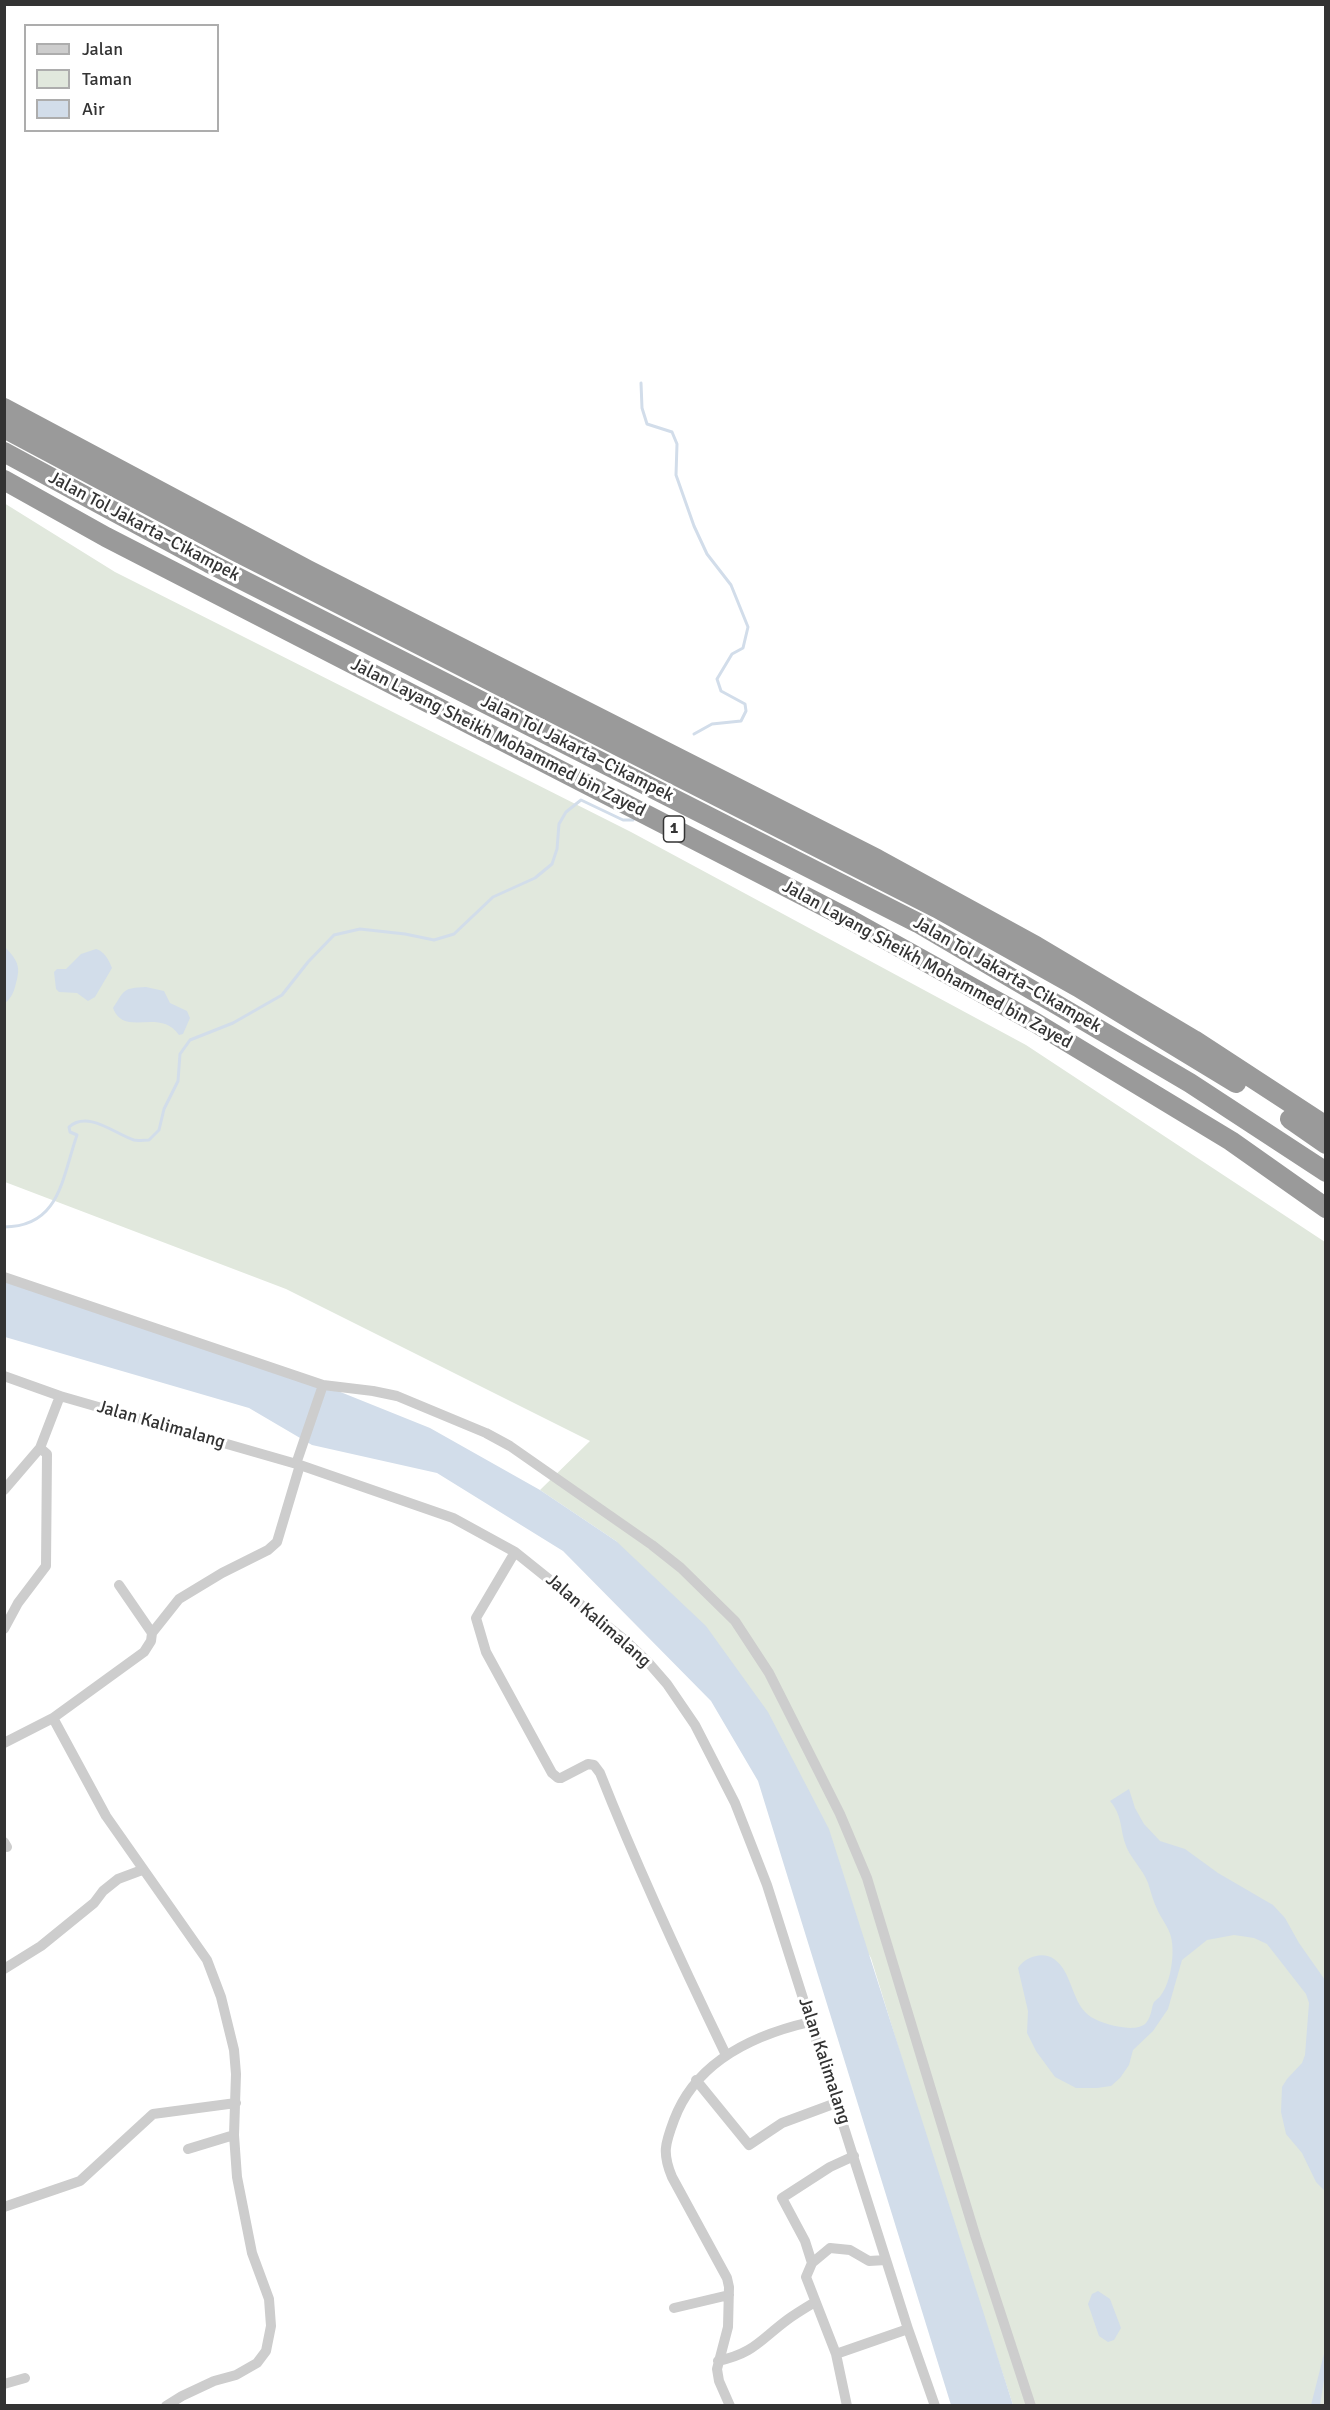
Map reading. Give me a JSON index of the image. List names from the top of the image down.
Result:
{
  "streets": {
    "highway": ["Jalan Tol Jakarta–Cikampek", "Jalan Layang Sheikh Mohammed bin Zayed", "1"],
    "street": ["Jalan Kalimalang"]
  },
  "legend": ["Jalan", "Taman", "Air"]
}
